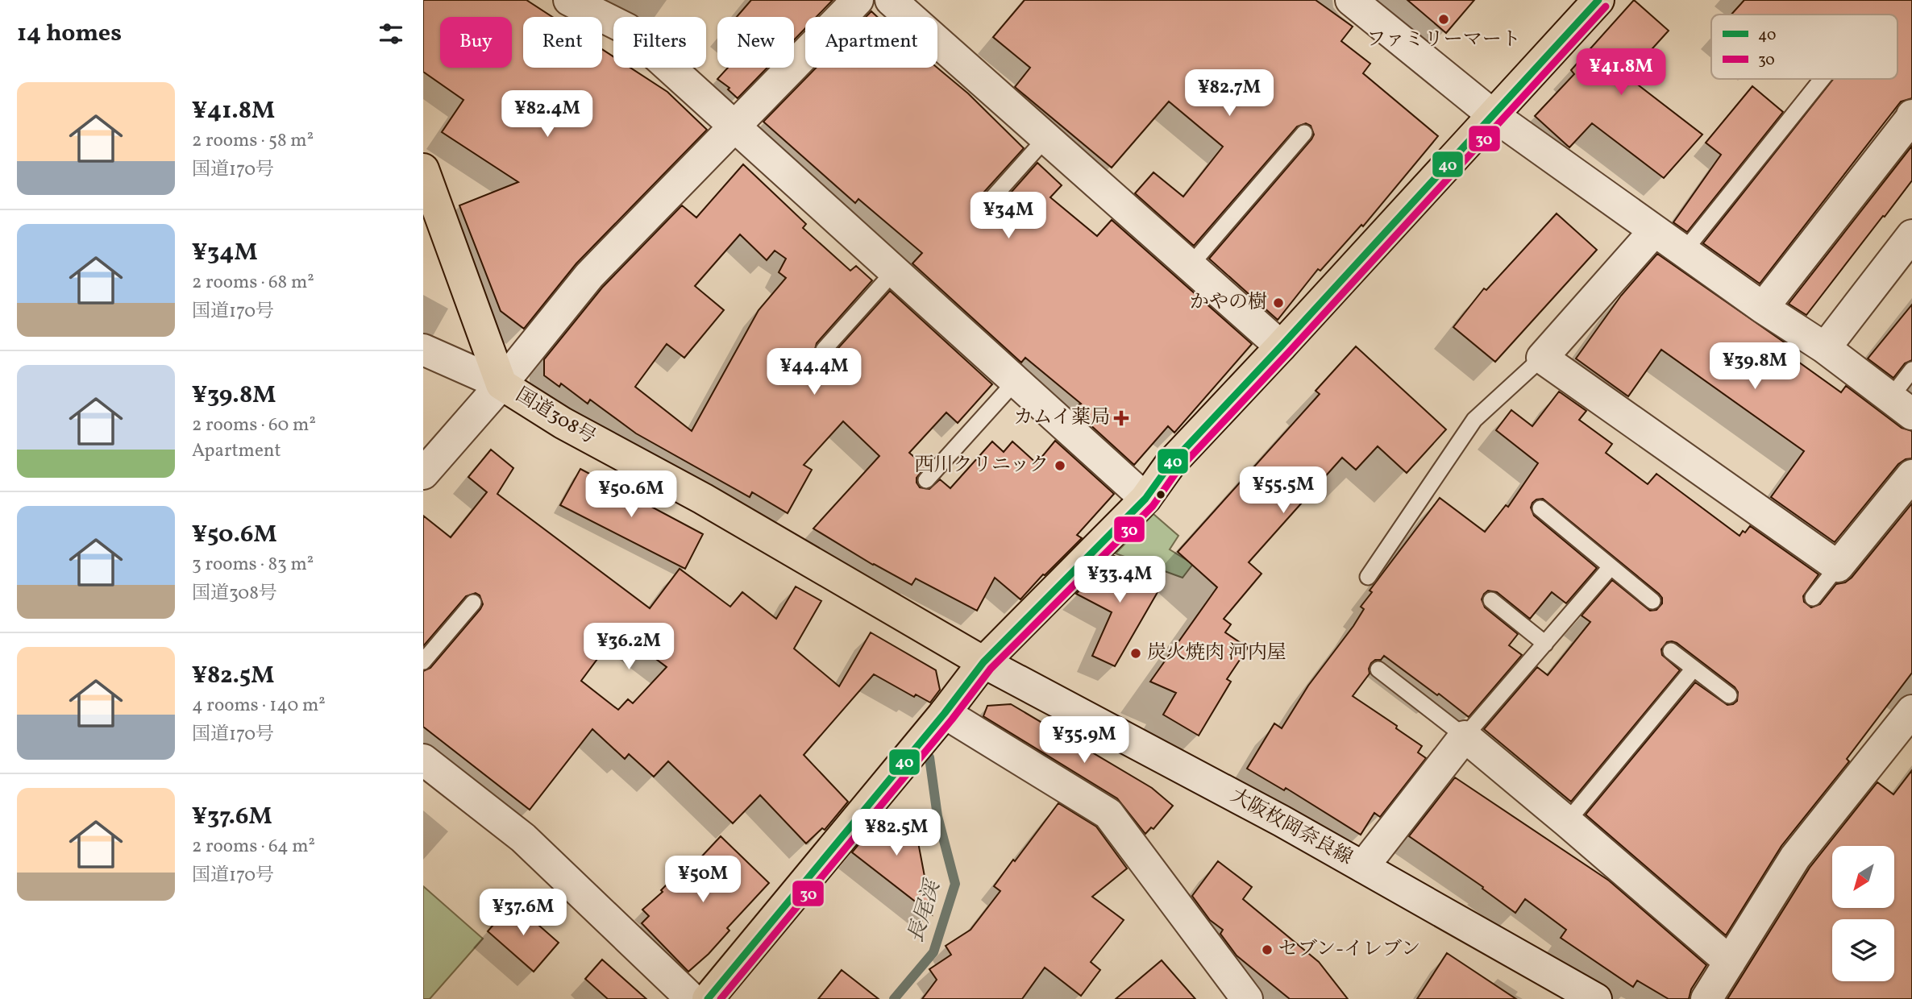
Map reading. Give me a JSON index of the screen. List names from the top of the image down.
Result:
{
  "streets": {
    "highway": ["国道308号"],
    "street": ["大阪枚岡奈良線"]
  },
  "crossings": [
    ["国道308号", "大阪枚岡奈良線"]
  ],
  "water": ["長尾渓"],
  "places": {
    "other": [
      "ファミリーマート",
      "かやの樹",
      "西川クリニック",
      "炭火焼肉 河内屋",
      "セブン-イレブン"
    ],
    "health": ["カムイ薬局"]
  },
  "lines": ["transit line 40", "transit line 30"],
  "legend": ["40", "30"],
  "north": "bottom left",
  "page": {
    "heading": "14 homes",
    "chip": [
      "Buy",
      "Rent",
      "Filters",
      "New",
      "Apartment"
    ],
    "price": [
      "¥41.8M",
      "¥82.7M",
      "¥82.4M",
      "¥34M",
      "¥39.8M",
      "¥44.4M",
      "¥55.5M",
      "¥50.6M",
      "¥33.4M",
      "¥36.2M",
      "¥35.9M",
      "¥82.5M",
      "¥50M",
      "¥37.6M"
    ],
    "list": [
      {
        "name": "¥41.8M",
        "note": "2 rooms · 58 m² · 国道170号"
      },
      {
        "name": "¥34M",
        "note": "2 rooms · 68 m² · 国道170号"
      },
      {
        "name": "¥39.8M",
        "note": "2 rooms · 60 m² · Apartment"
      },
      {
        "name": "¥50.6M",
        "note": "3 rooms · 83 m² · 国道308号"
      },
      {
        "name": "¥82.5M",
        "note": "4 rooms · 140 m² · 国道170号"
      },
      {
        "name": "¥37.6M",
        "note": "2 rooms · 64 m² · 国道170号"
      }
    ]
  }
}
